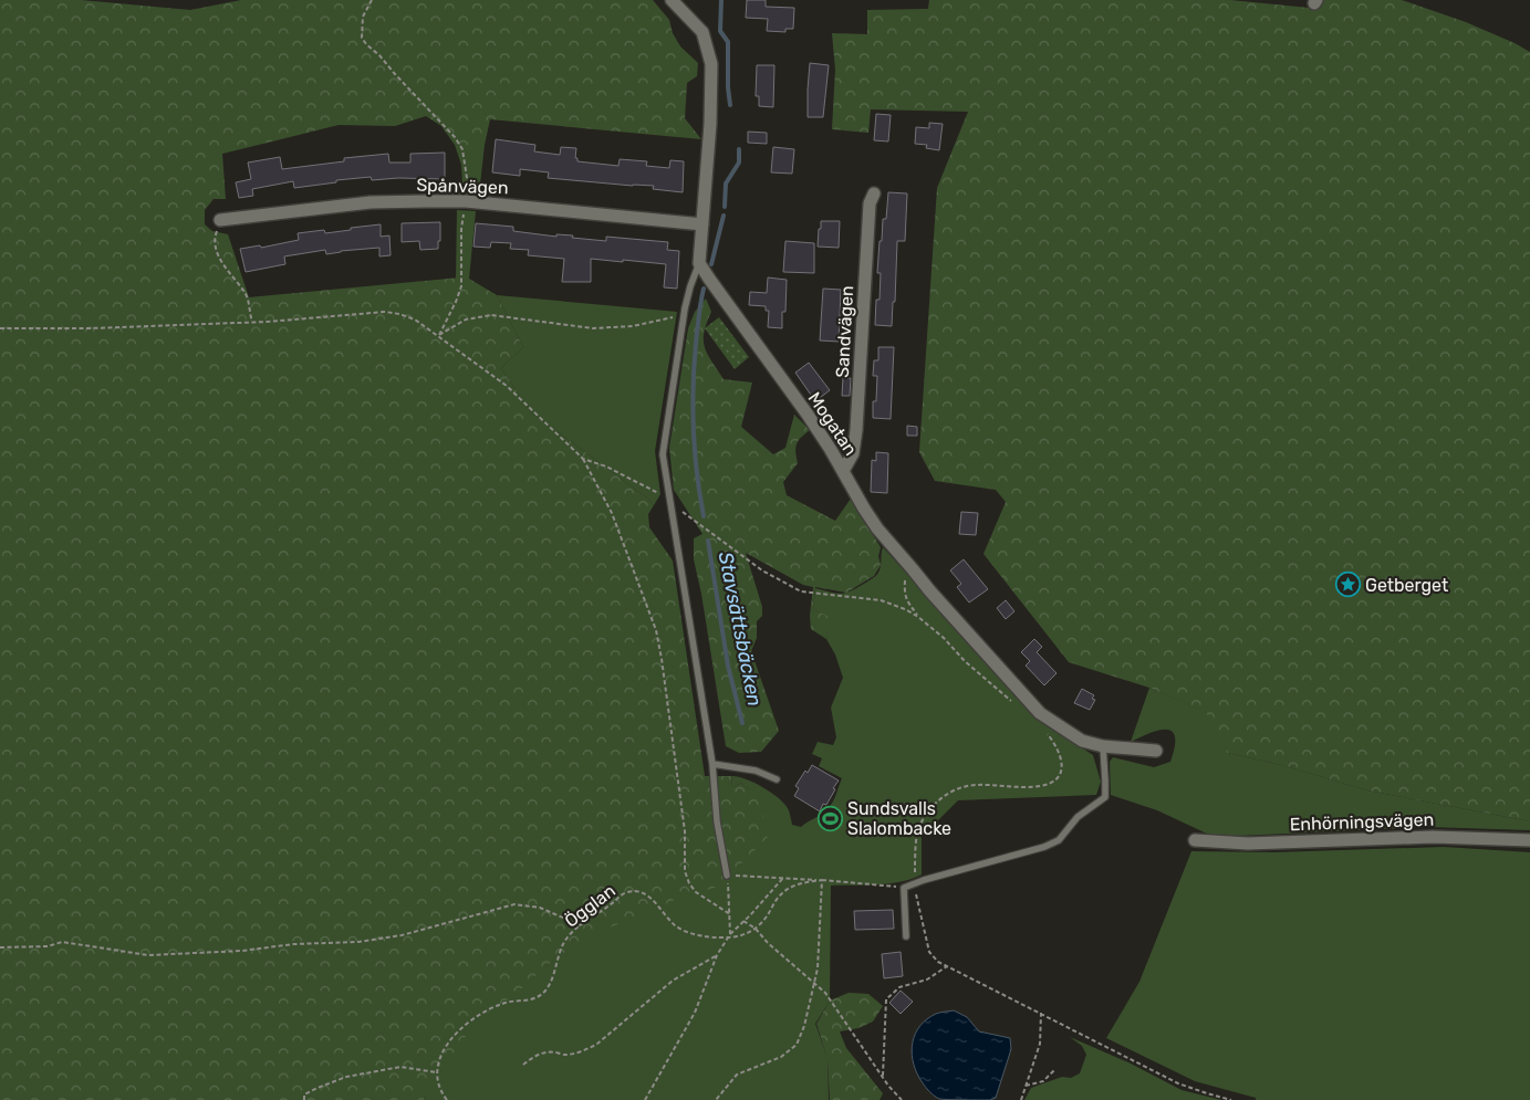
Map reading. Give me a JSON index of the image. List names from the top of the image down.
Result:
{
  "streets": {
    "street": [
      "Spånvägen",
      "Sandvägen",
      "Mogatan",
      "Enhörningsvägen"
    ],
    "path": ["Ögglan"]
  },
  "crossings": [
    ["Sandvägen", "Mogatan"]
  ],
  "water": ["Stavsättsbäcken"],
  "places": {
    "place": ["Getberget"],
    "sports": ["Sundsvalls Slalombacke"]
  }
}
